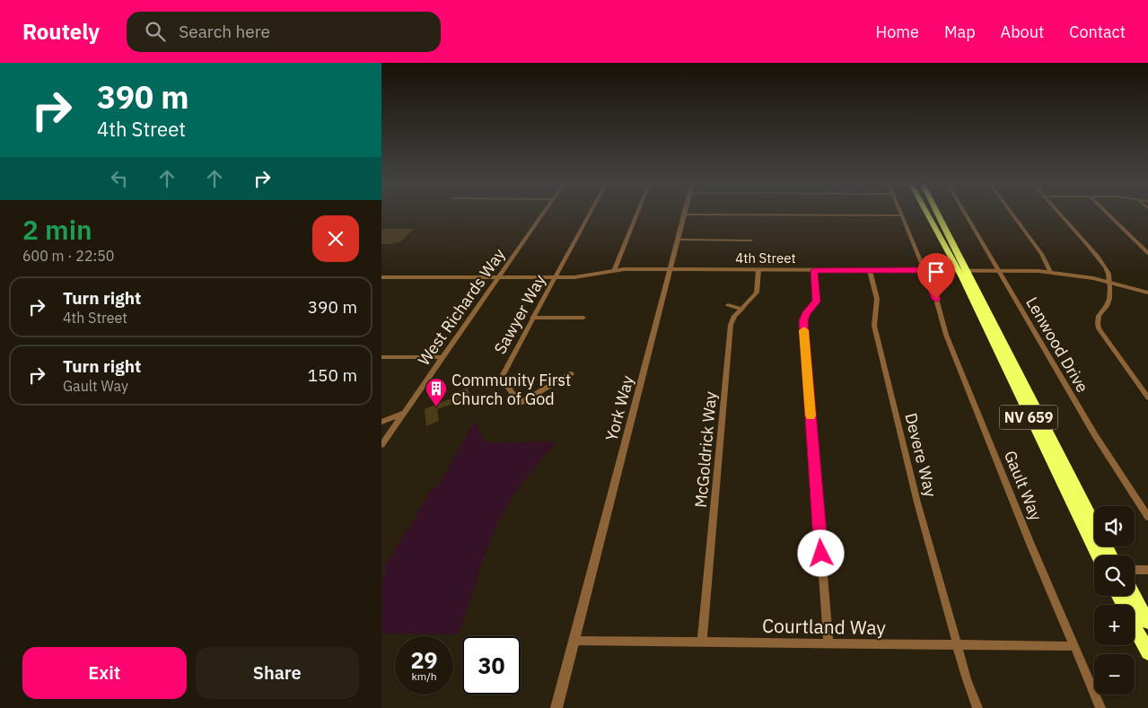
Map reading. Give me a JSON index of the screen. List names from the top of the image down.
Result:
{
  "streets": {
    "main road": ["NV 659"],
    "street": [
      "4th Street",
      "West Richards Way",
      "Sawyer Way",
      "Lenwood Drive",
      "York Way",
      "McGoldrick Way",
      "Devere Way",
      "Gault Way",
      "Courtland Way"
    ]
  },
  "crossings": [
    ["4th Street", "West Richards Way"],
    ["4th Street", "Sawyer Way"],
    ["4th Street", "Lenwood Drive"],
    ["4th Street", "York Way"],
    ["4th Street", "NV 659"],
    ["4th Street", "McGoldrick Way"],
    ["4th Street", "Devere Way"],
    ["4th Street", "Gault Way"],
    ["York Way", "Courtland Way"],
    ["McGoldrick Way", "Courtland Way"],
    ["Devere Way", "Courtland Way"],
    ["Gault Way", "Courtland Way"]
  ],
  "places": {
    "building": ["Community First Church of God"]
  },
  "page": {
    "header": "Routely",
    "search": "Search here",
    "nav": [
      "Home",
      "Map",
      "About",
      "Contact"
    ],
    "turn": ["390 m", "4th Street"],
    "heading": ["2 min", "600 m · 22:50"],
    "list": [
      {
        "name": "Turn right",
        "note": "4th Street",
        "value": "390 m"
      },
      {
        "name": "Turn right",
        "note": "Gault Way",
        "value": "150 m"
      }
    ],
    "map_buttons": ["+", "−"],
    "speed": "29 km/h",
    "limit": "30",
    "buttons": ["Exit", "Share"]
  }
}
